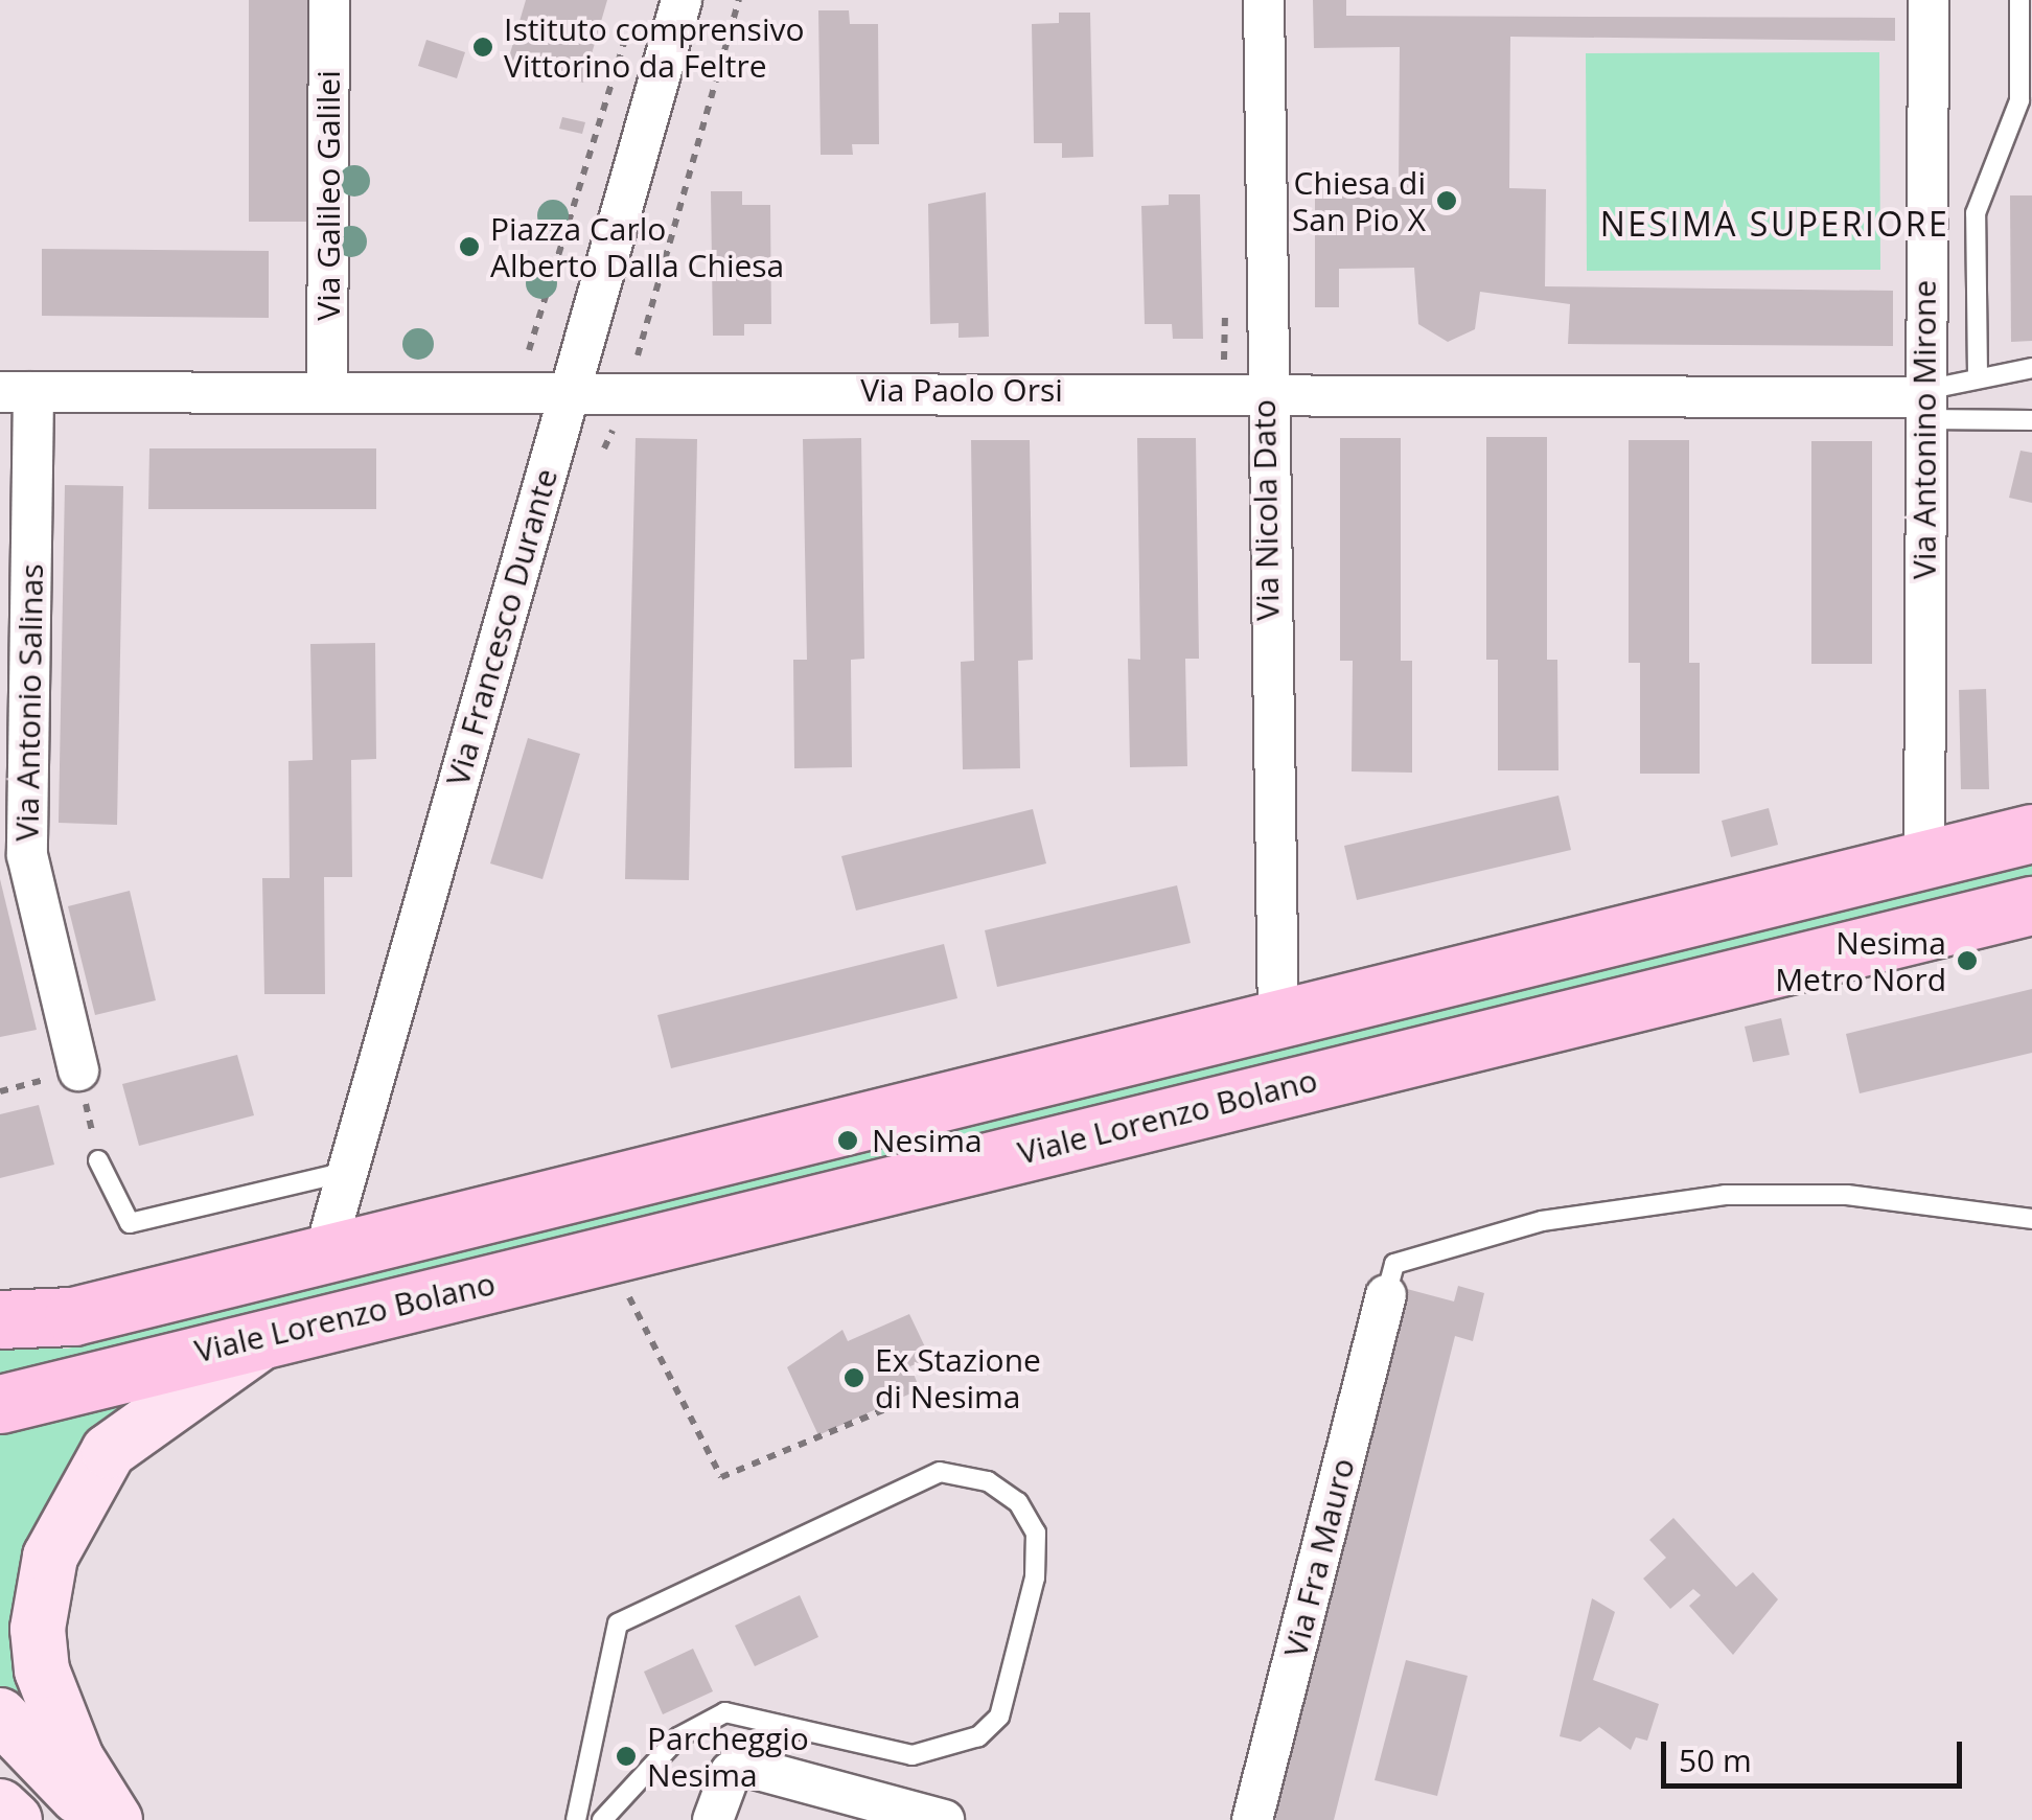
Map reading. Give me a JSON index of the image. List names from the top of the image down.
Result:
{
  "streets": {
    "main road": ["Viale Lorenzo Bolano"],
    "street": [
      "Via Galileo Galilei",
      "Via Paolo Orsi",
      "Via Antonino Mirone",
      "Via Nicola Dato",
      "Via Francesco Durante",
      "Via Antonio Salinas",
      "Via Fra Mauro"
    ]
  },
  "crossings": [
    ["Via Galileo Galilei", "Via Paolo Orsi"],
    ["Via Paolo Orsi", "Via Antonino Mirone"],
    ["Via Paolo Orsi", "Via Nicola Dato"],
    ["Via Paolo Orsi", "Via Francesco Durante"],
    ["Via Paolo Orsi", "Via Antonio Salinas"],
    ["Via Antonino Mirone", "Viale Lorenzo Bolano"],
    ["Via Nicola Dato", "Viale Lorenzo Bolano"],
    ["Via Francesco Durante", "Viale Lorenzo Bolano"]
  ],
  "districts": ["NESIMA SUPERIORE"],
  "places": [
    "Istituto comprensivo Vittorino da Feltre",
    "Chiesa di San Pio X",
    "Piazza Carlo Alberto Dalla Chiesa",
    "Nesima Metro Nord",
    "Nesima",
    "Ex Stazione di Nesima",
    "Parcheggio Nesima"
  ],
  "scale_bar": "50 m"
}
